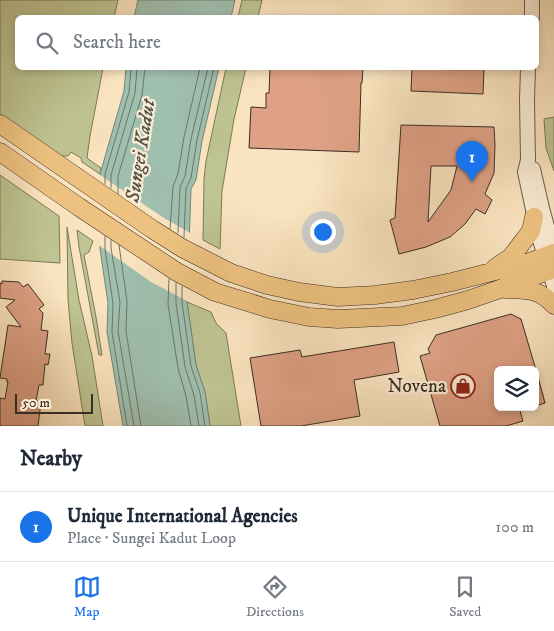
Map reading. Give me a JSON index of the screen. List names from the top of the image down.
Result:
{
  "water": ["Sungei Kadut"],
  "places": {
    "shop": ["Novena"]
  },
  "scale_bar": "50 m",
  "page": {
    "search": "Search here",
    "pins": "1",
    "scale": "50 m",
    "heading": "Nearby",
    "list": [
      {
        "mark": "1",
        "name": "Unique International Agencies",
        "note": "Place · Sungei Kadut Loop",
        "value": "100 m"
      }
    ],
    "nav": ["Map", "Directions", "Saved"]
  }
}
